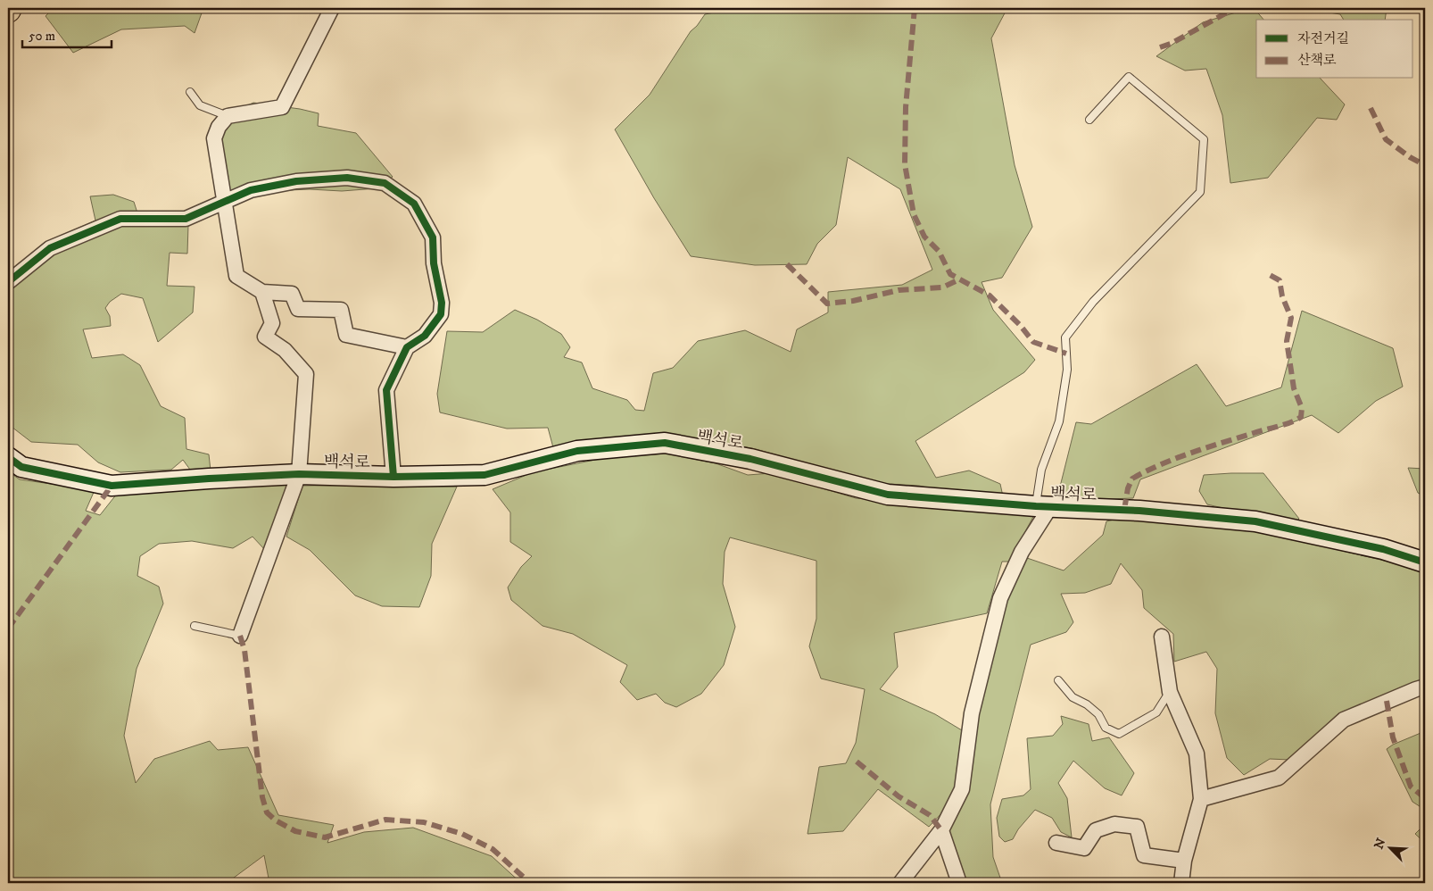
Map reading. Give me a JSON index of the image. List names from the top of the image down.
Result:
{
  "streets": {
    "street": ["백석로"]
  },
  "legend": ["자전거길", "산책로"],
  "scale_bar": "50 m",
  "north": "top left"
}
